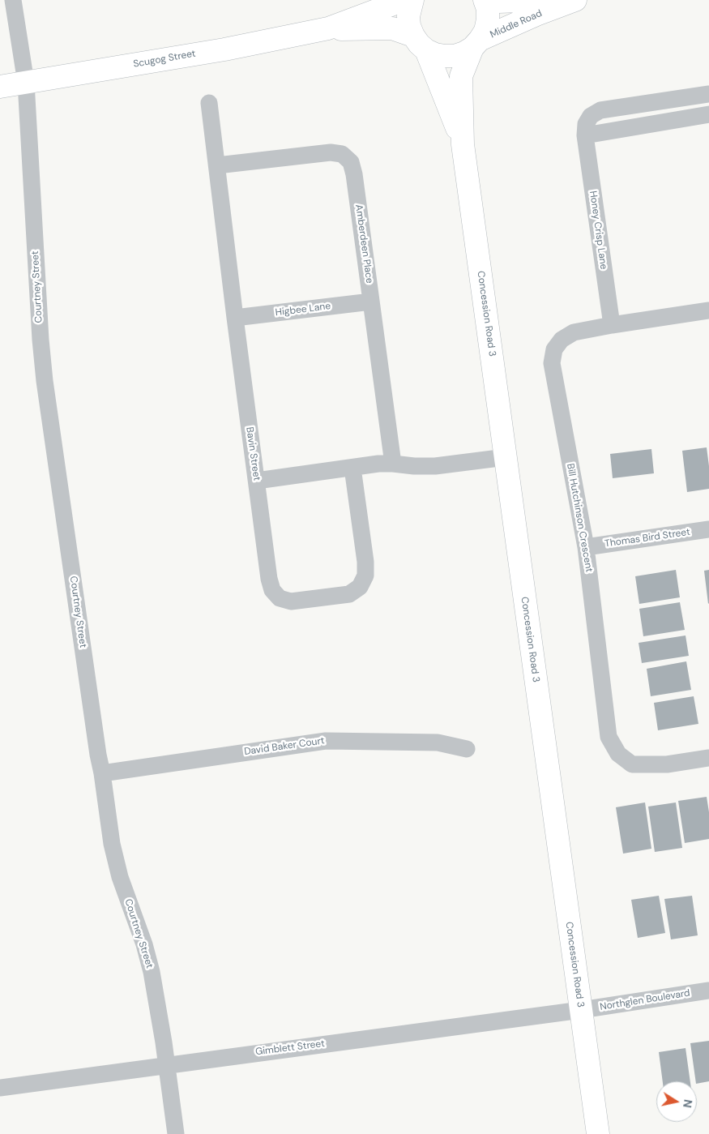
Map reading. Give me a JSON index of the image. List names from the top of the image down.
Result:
{
  "streets": {
    "street": [
      "Middle Road",
      "Scugog Street",
      "Honey Crisp Lane",
      "Amberdeen Place",
      "Courtney Street",
      "Higbee Lane",
      "Concession Road 3",
      "Bavin Street",
      "Bill Hutchinson Crescent",
      "Thomas Bird Street",
      "David Baker Court",
      "Northglen Boulevard",
      "Gimblett Street"
    ]
  },
  "crossings": [
    ["Middle Road", "Scugog Street"],
    ["Middle Road", "Concession Road 3"],
    ["Scugog Street", "Courtney Street"],
    ["Scugog Street", "Concession Road 3"],
    ["Honey Crisp Lane", "Bill Hutchinson Crescent"],
    ["Amberdeen Place", "Higbee Lane"],
    ["Amberdeen Place", "Bavin Street"],
    ["Courtney Street", "David Baker Court"],
    ["Courtney Street", "Gimblett Street"],
    ["Higbee Lane", "Bavin Street"],
    ["Concession Road 3", "Northglen Boulevard"],
    ["Concession Road 3", "Gimblett Street"],
    ["Bill Hutchinson Crescent", "Thomas Bird Street"],
    ["Northglen Boulevard", "Gimblett Street"]
  ],
  "north": "right"
}
